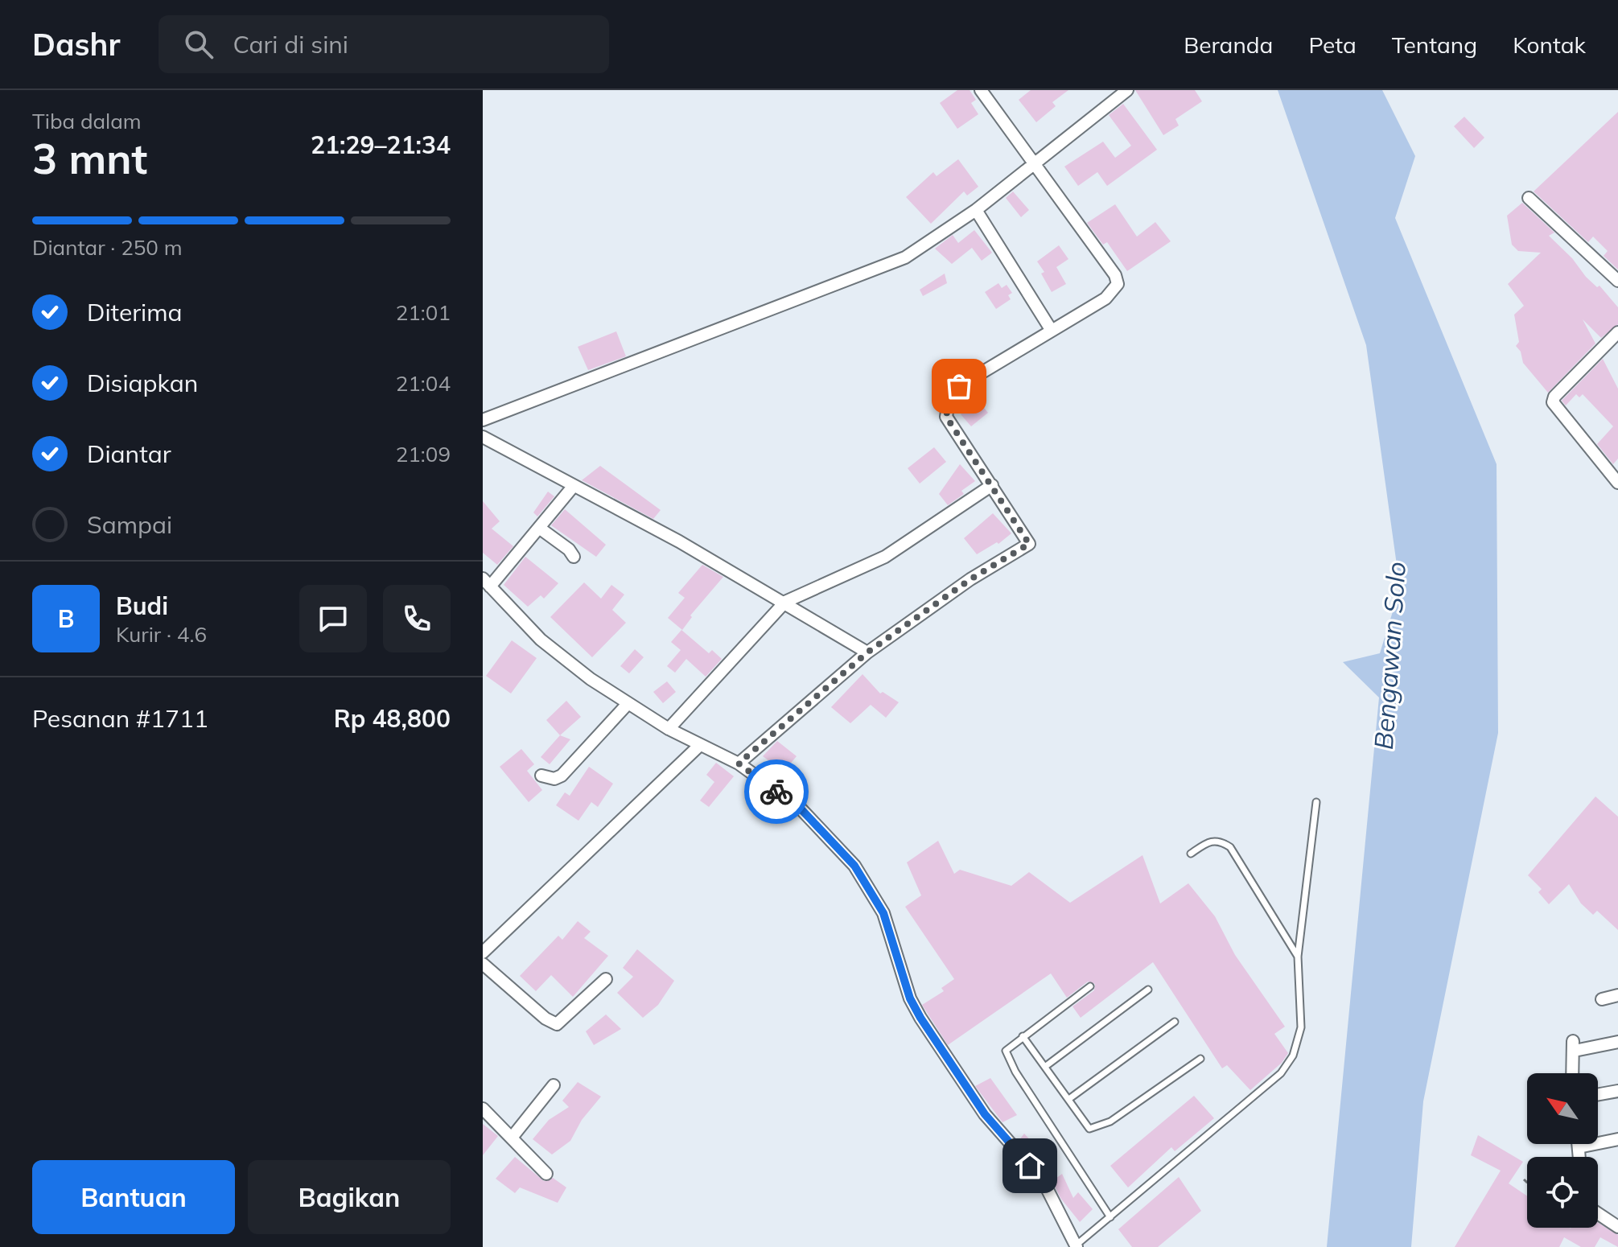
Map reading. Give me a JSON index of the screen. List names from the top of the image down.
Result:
{
  "water": ["Bengawan Solo"],
  "north": "top left",
  "page": {
    "header": "Dashr",
    "search": "Cari di sini",
    "nav": [
      "Beranda",
      "Peta",
      "Tentang",
      "Kontak"
    ],
    "heading": ["3 mnt", "Tiba dalam", "21:29–21:34"],
    "panel": [
      "Budi",
      "Kurir · 4.6",
      "Pesanan #1711",
      "Rp 48,800"
    ],
    "bar": "Diantar · 250 m",
    "list": [
      ["Diterima", "21:01"],
      ["Disiapkan", "21:04"],
      ["Diantar", "21:09"],
      "Sampai"
    ],
    "round": "B",
    "buttons": ["Bantuan", "Bagikan"]
  }
}
